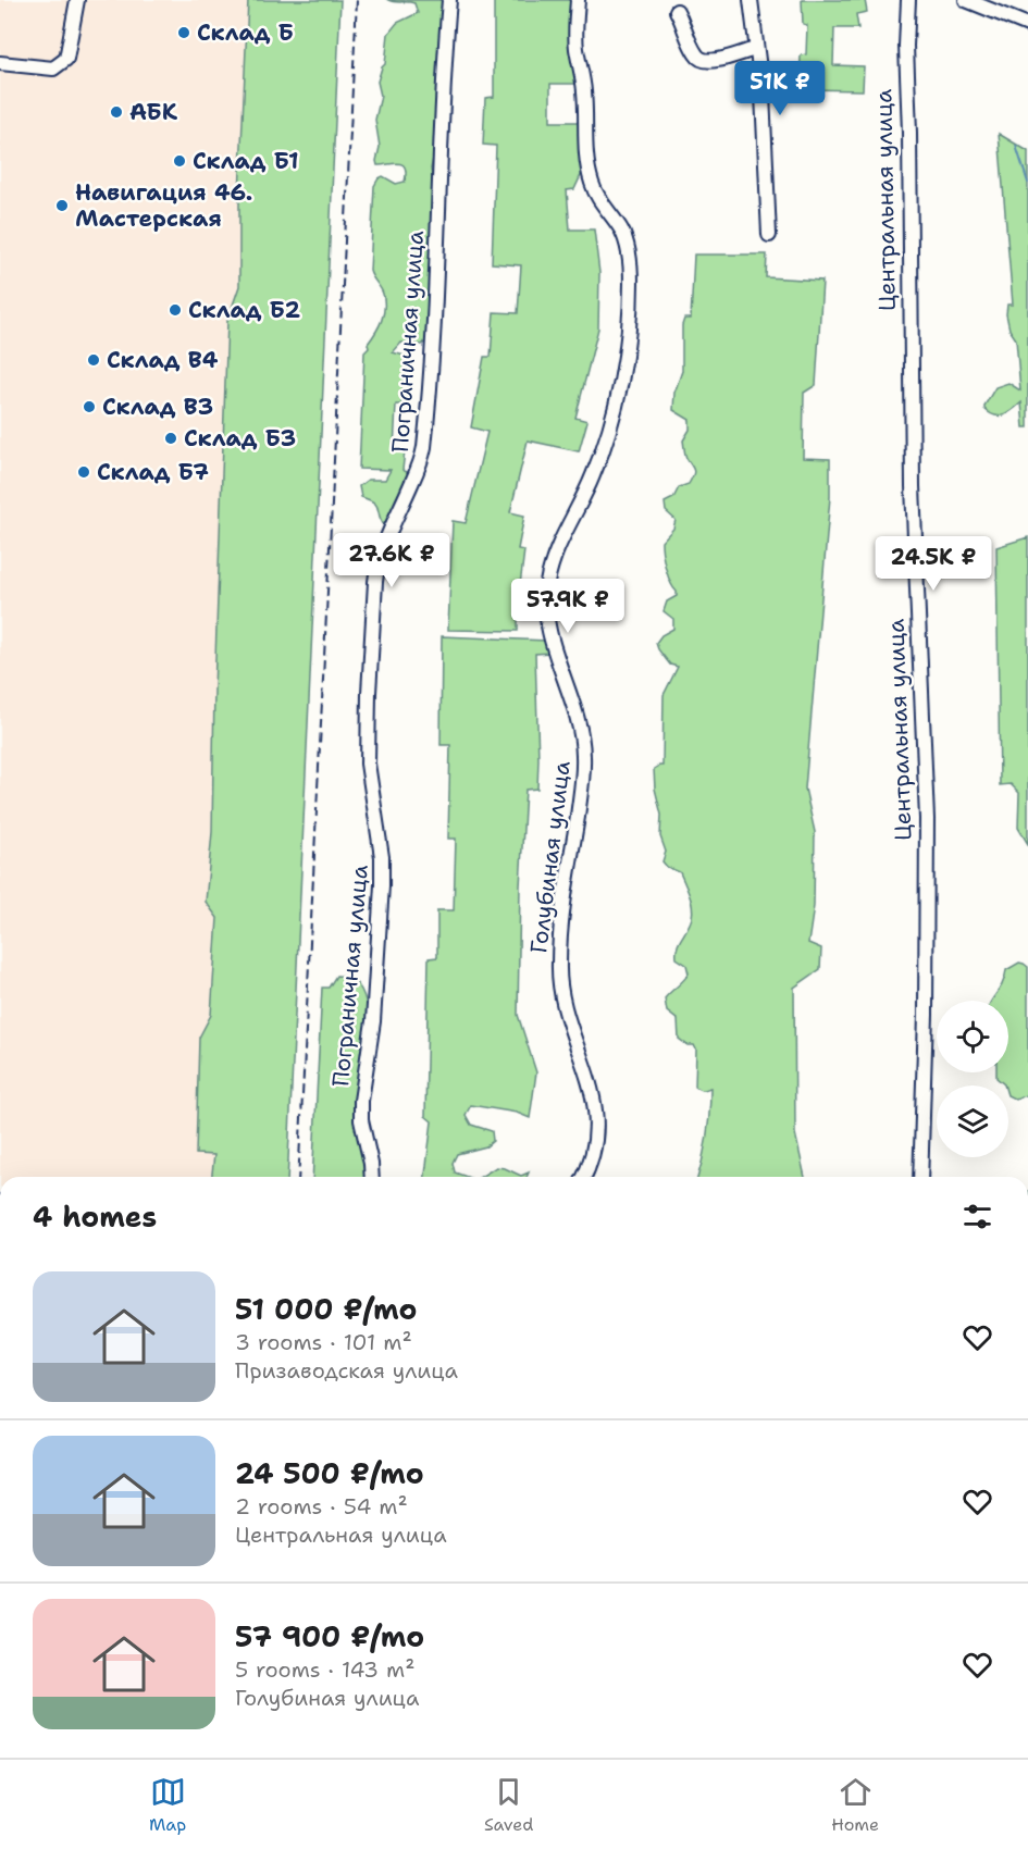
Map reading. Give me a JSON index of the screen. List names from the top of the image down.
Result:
{
  "streets": {
    "street": ["Центральная улица", "Пограничная улица", "Голубиная улица"]
  },
  "places": [
    "Склад Б",
    "АБК",
    "Склад Б1",
    "Навигация 46. Мастерская",
    "Склад Б2",
    "Склад В4",
    "Склад В3",
    "Склад Б3",
    "Склад Б7"
  ],
  "page": {
    "price": [
      "51K ₽",
      "27.6K ₽",
      "24.5K ₽",
      "57.9K ₽"
    ],
    "heading": "4 homes",
    "list": [
      {
        "name": "51 000 ₽/mo",
        "note": "3 rooms · 101 m² · Призаводская улица"
      },
      {
        "name": "24 500 ₽/mo",
        "note": "2 rooms · 54 m² · Центральная улица"
      },
      {
        "name": "57 900 ₽/mo",
        "note": "5 rooms · 143 m² · Голубиная улица"
      }
    ],
    "tabs": ["Map", "Saved", "Home"]
  }
}
